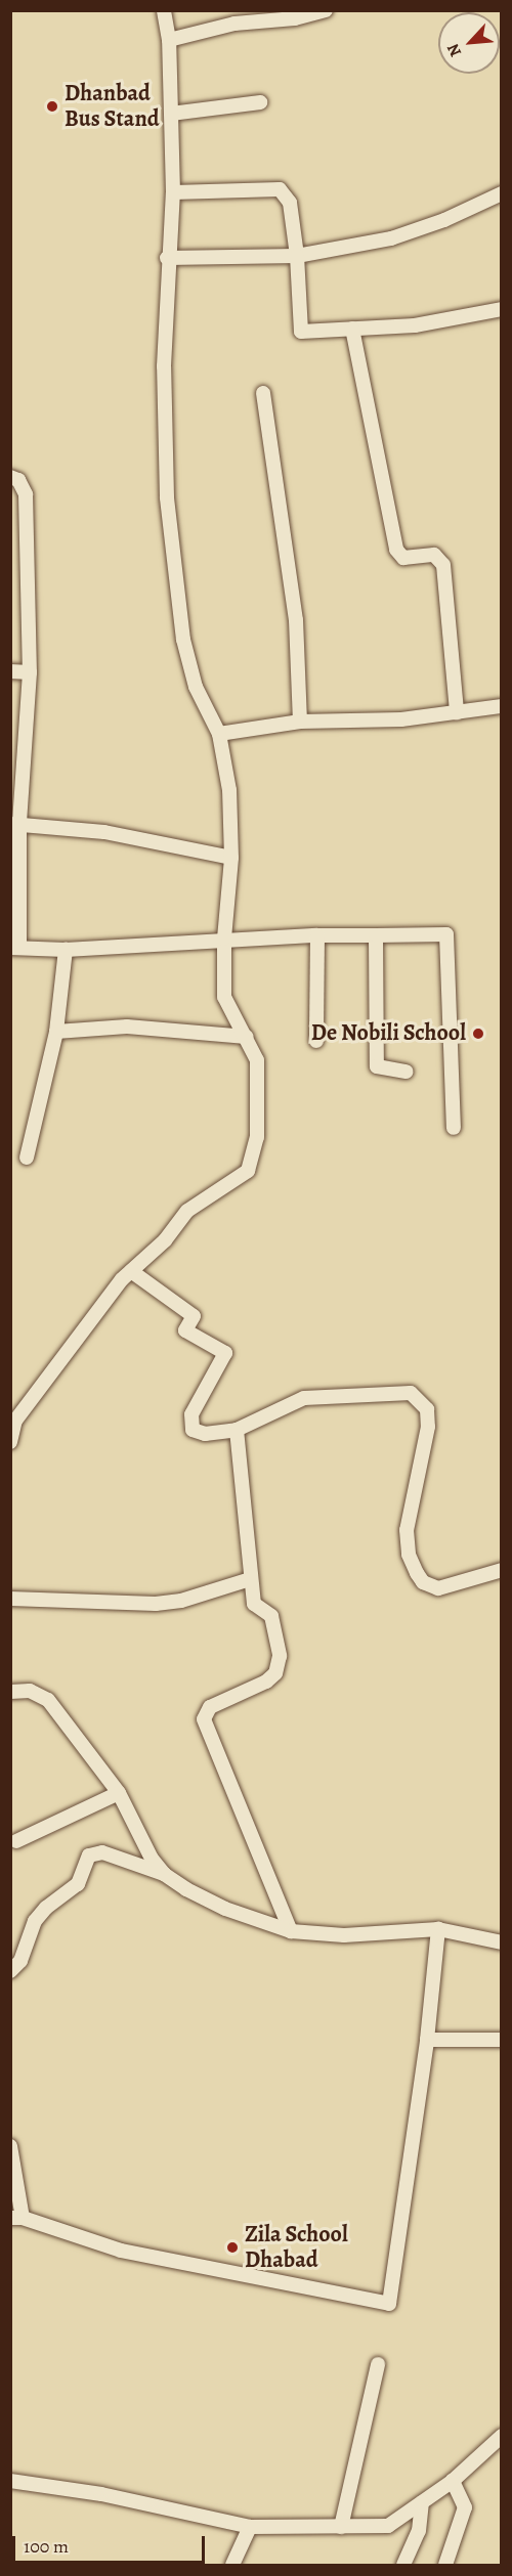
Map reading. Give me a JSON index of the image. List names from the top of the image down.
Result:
{
  "places": ["Dhanbad Bus Stand", "De Nobili School", "Zila School Dhabad"],
  "scale_bar": "100 m",
  "north": "bottom left"
}
